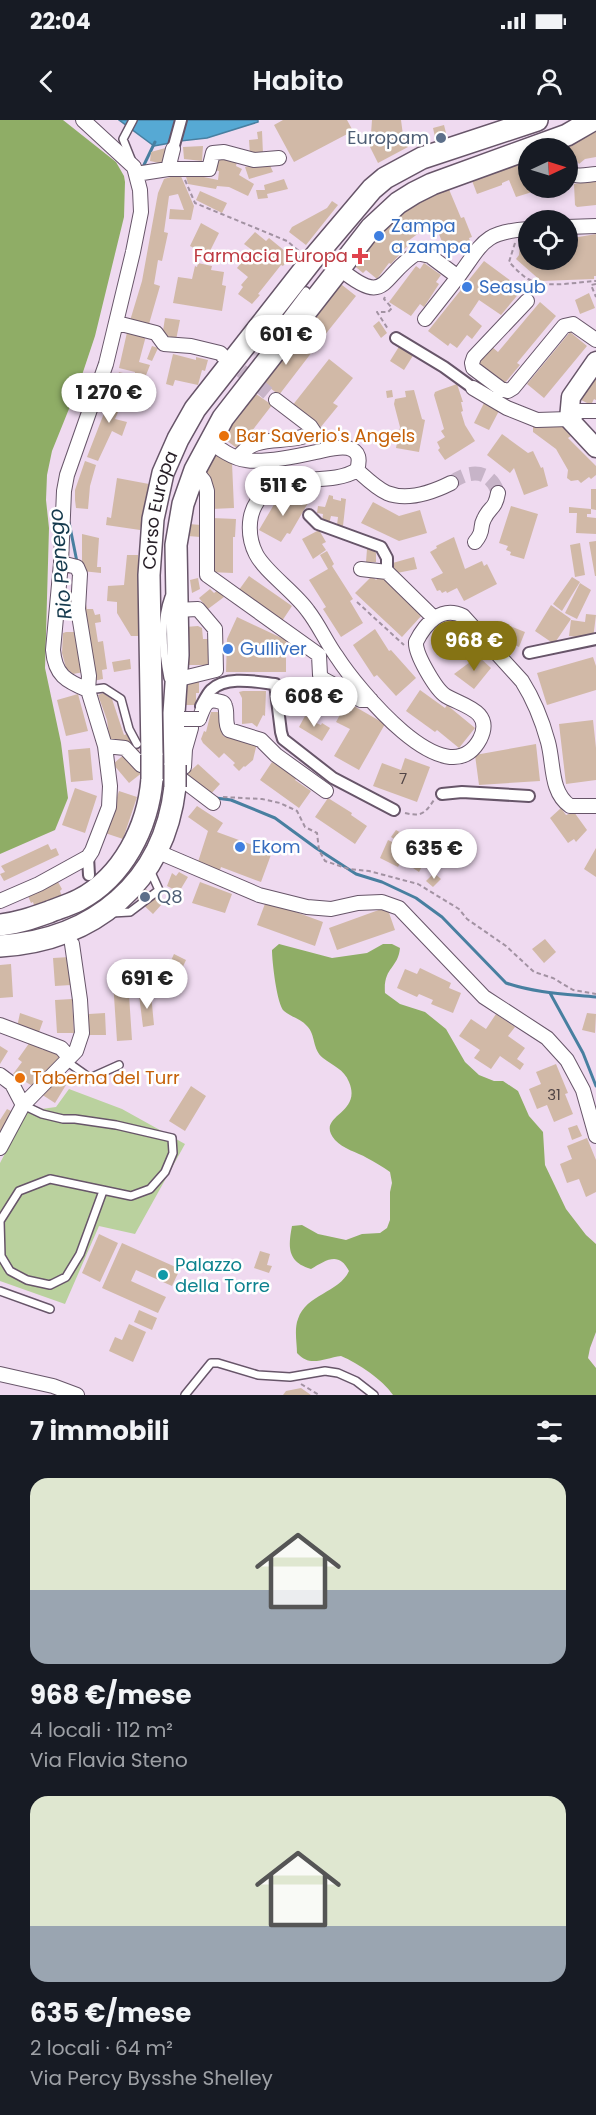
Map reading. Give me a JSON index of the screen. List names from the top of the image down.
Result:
{
  "streets": {
    "main road": ["Corso Europa"]
  },
  "water": ["Rio Penego"],
  "places": {
    "other": [
      "Europam",
      "Zampa a zampa",
      "Seasub",
      "Bar Saverio's Angels",
      "Gulliver",
      "Ekom",
      "Q8",
      "Taberna del Turr",
      "Palazzo della Torre"
    ],
    "health": ["Farmacia Europa"]
  },
  "house_numbers": ["7", "31"],
  "north": "right",
  "page": {
    "status": "22:04",
    "header": "Habito",
    "price": [
      "601 €",
      "1 270 €",
      "511 €",
      "968 €",
      "608 €",
      "635 €",
      "691 €"
    ],
    "heading": "7 immobili",
    "list": [
      {
        "name": "968 €/mese",
        "note": "4 locali · 112 m² · Via Flavia Steno"
      },
      {
        "name": "635 €/mese",
        "note": "2 locali · 64 m² · Via Percy Bysshe Shelley"
      }
    ]
  }
}
